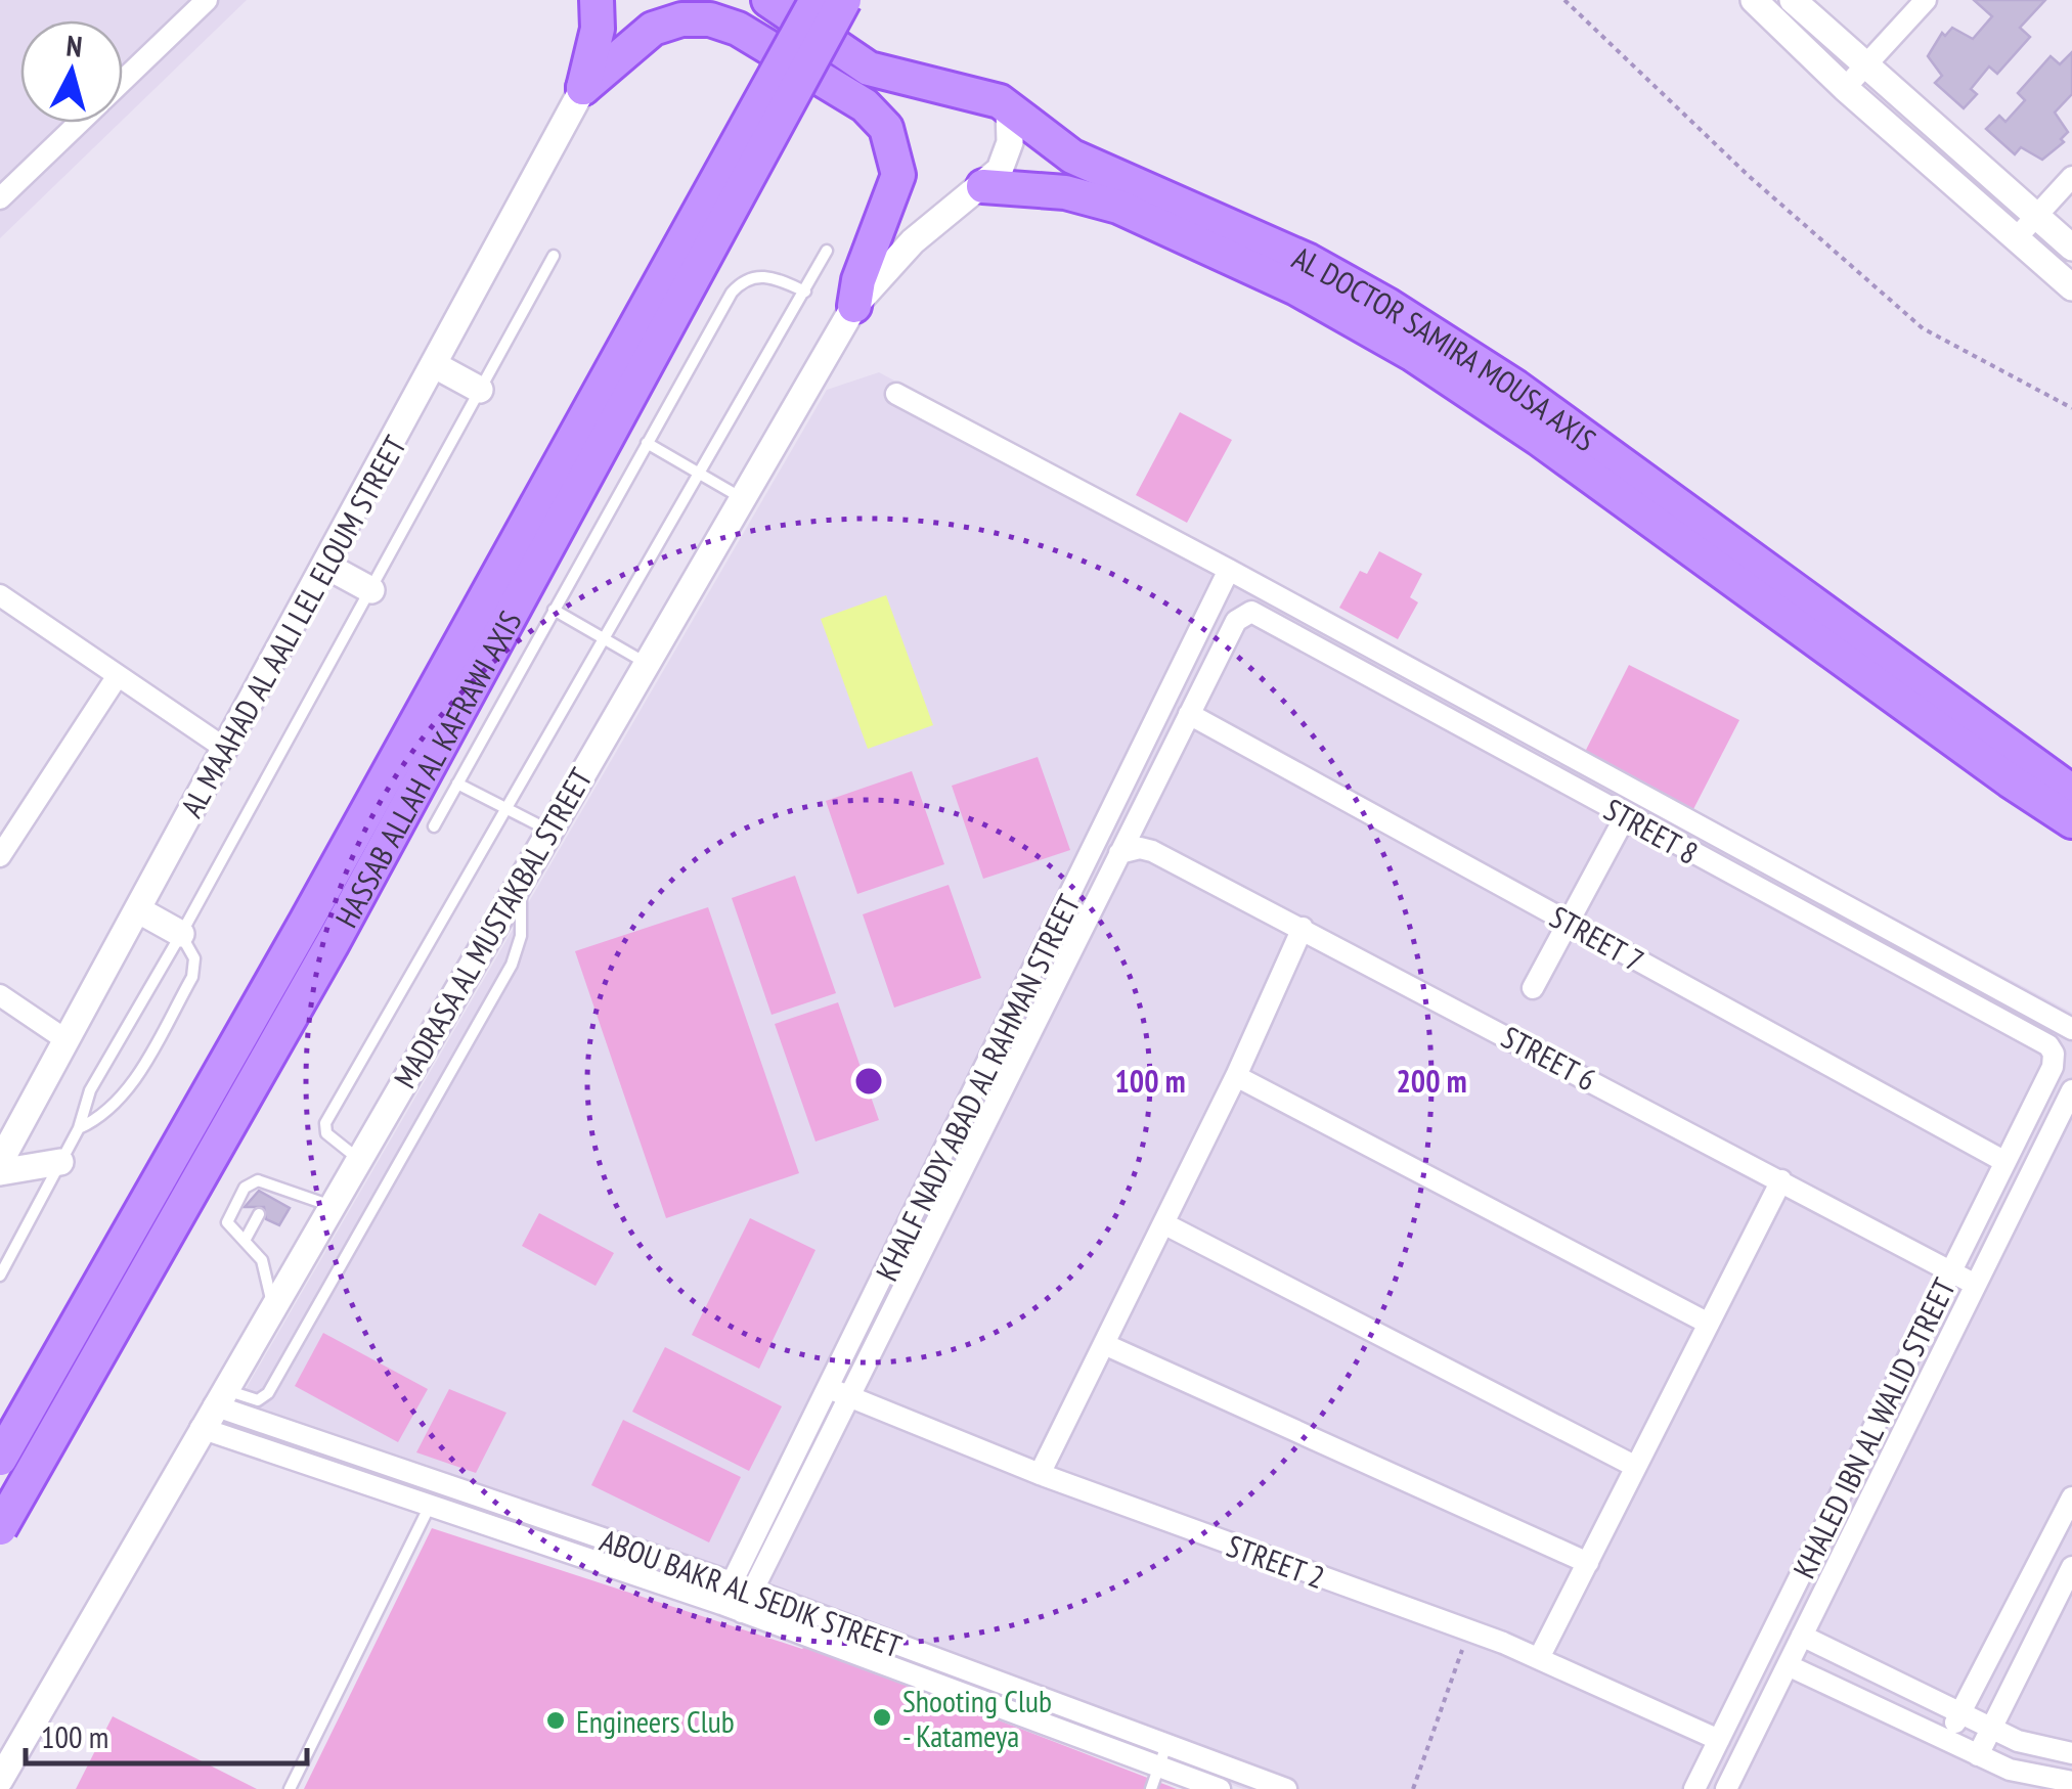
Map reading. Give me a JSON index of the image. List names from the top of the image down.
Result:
{
  "streets": {
    "main road": ["AL DOCTOR SAMIRA MOUSA AXIS", "HASSAB ALLAH AL KAFRAWI AXIS"],
    "street": [
      "AL MAAHAD AL AALI LEL ELOUM STREET",
      "STREET 8",
      "MADRASA AL MUSTAKBAL STREET",
      "STREET 7",
      "STREET 6",
      "KHALF NADY ABAD AL RAHMAN STREET",
      "KHALED IBN AL WALID STREET",
      "STREET 2",
      "ABOU BAKR AL SEDIK STREET"
    ]
  },
  "crossings": [
    ["AL DOCTOR SAMIRA MOUSA AXIS", "MADRASA AL MUSTAKBAL STREET"],
    ["STREET 8", "KHALF NADY ABAD AL RAHMAN STREET"],
    ["STREET 8", "KHALED IBN AL WALID STREET"],
    ["MADRASA AL MUSTAKBAL STREET", "ABOU BAKR AL SEDIK STREET"],
    ["STREET 7", "KHALF NADY ABAD AL RAHMAN STREET"],
    ["STREET 7", "KHALED IBN AL WALID STREET"],
    ["STREET 6", "KHALF NADY ABAD AL RAHMAN STREET"],
    ["STREET 6", "KHALED IBN AL WALID STREET"],
    ["KHALF NADY ABAD AL RAHMAN STREET", "STREET 2"],
    ["KHALF NADY ABAD AL RAHMAN STREET", "ABOU BAKR AL SEDIK STREET"],
    ["KHALED IBN AL WALID STREET", "STREET 2"]
  ],
  "places": ["Shooting Club - Katameya", "Engineers Club"],
  "scale_bar": "100 m",
  "north": "top",
  "rings": ["100 m", "200 m"]
}
